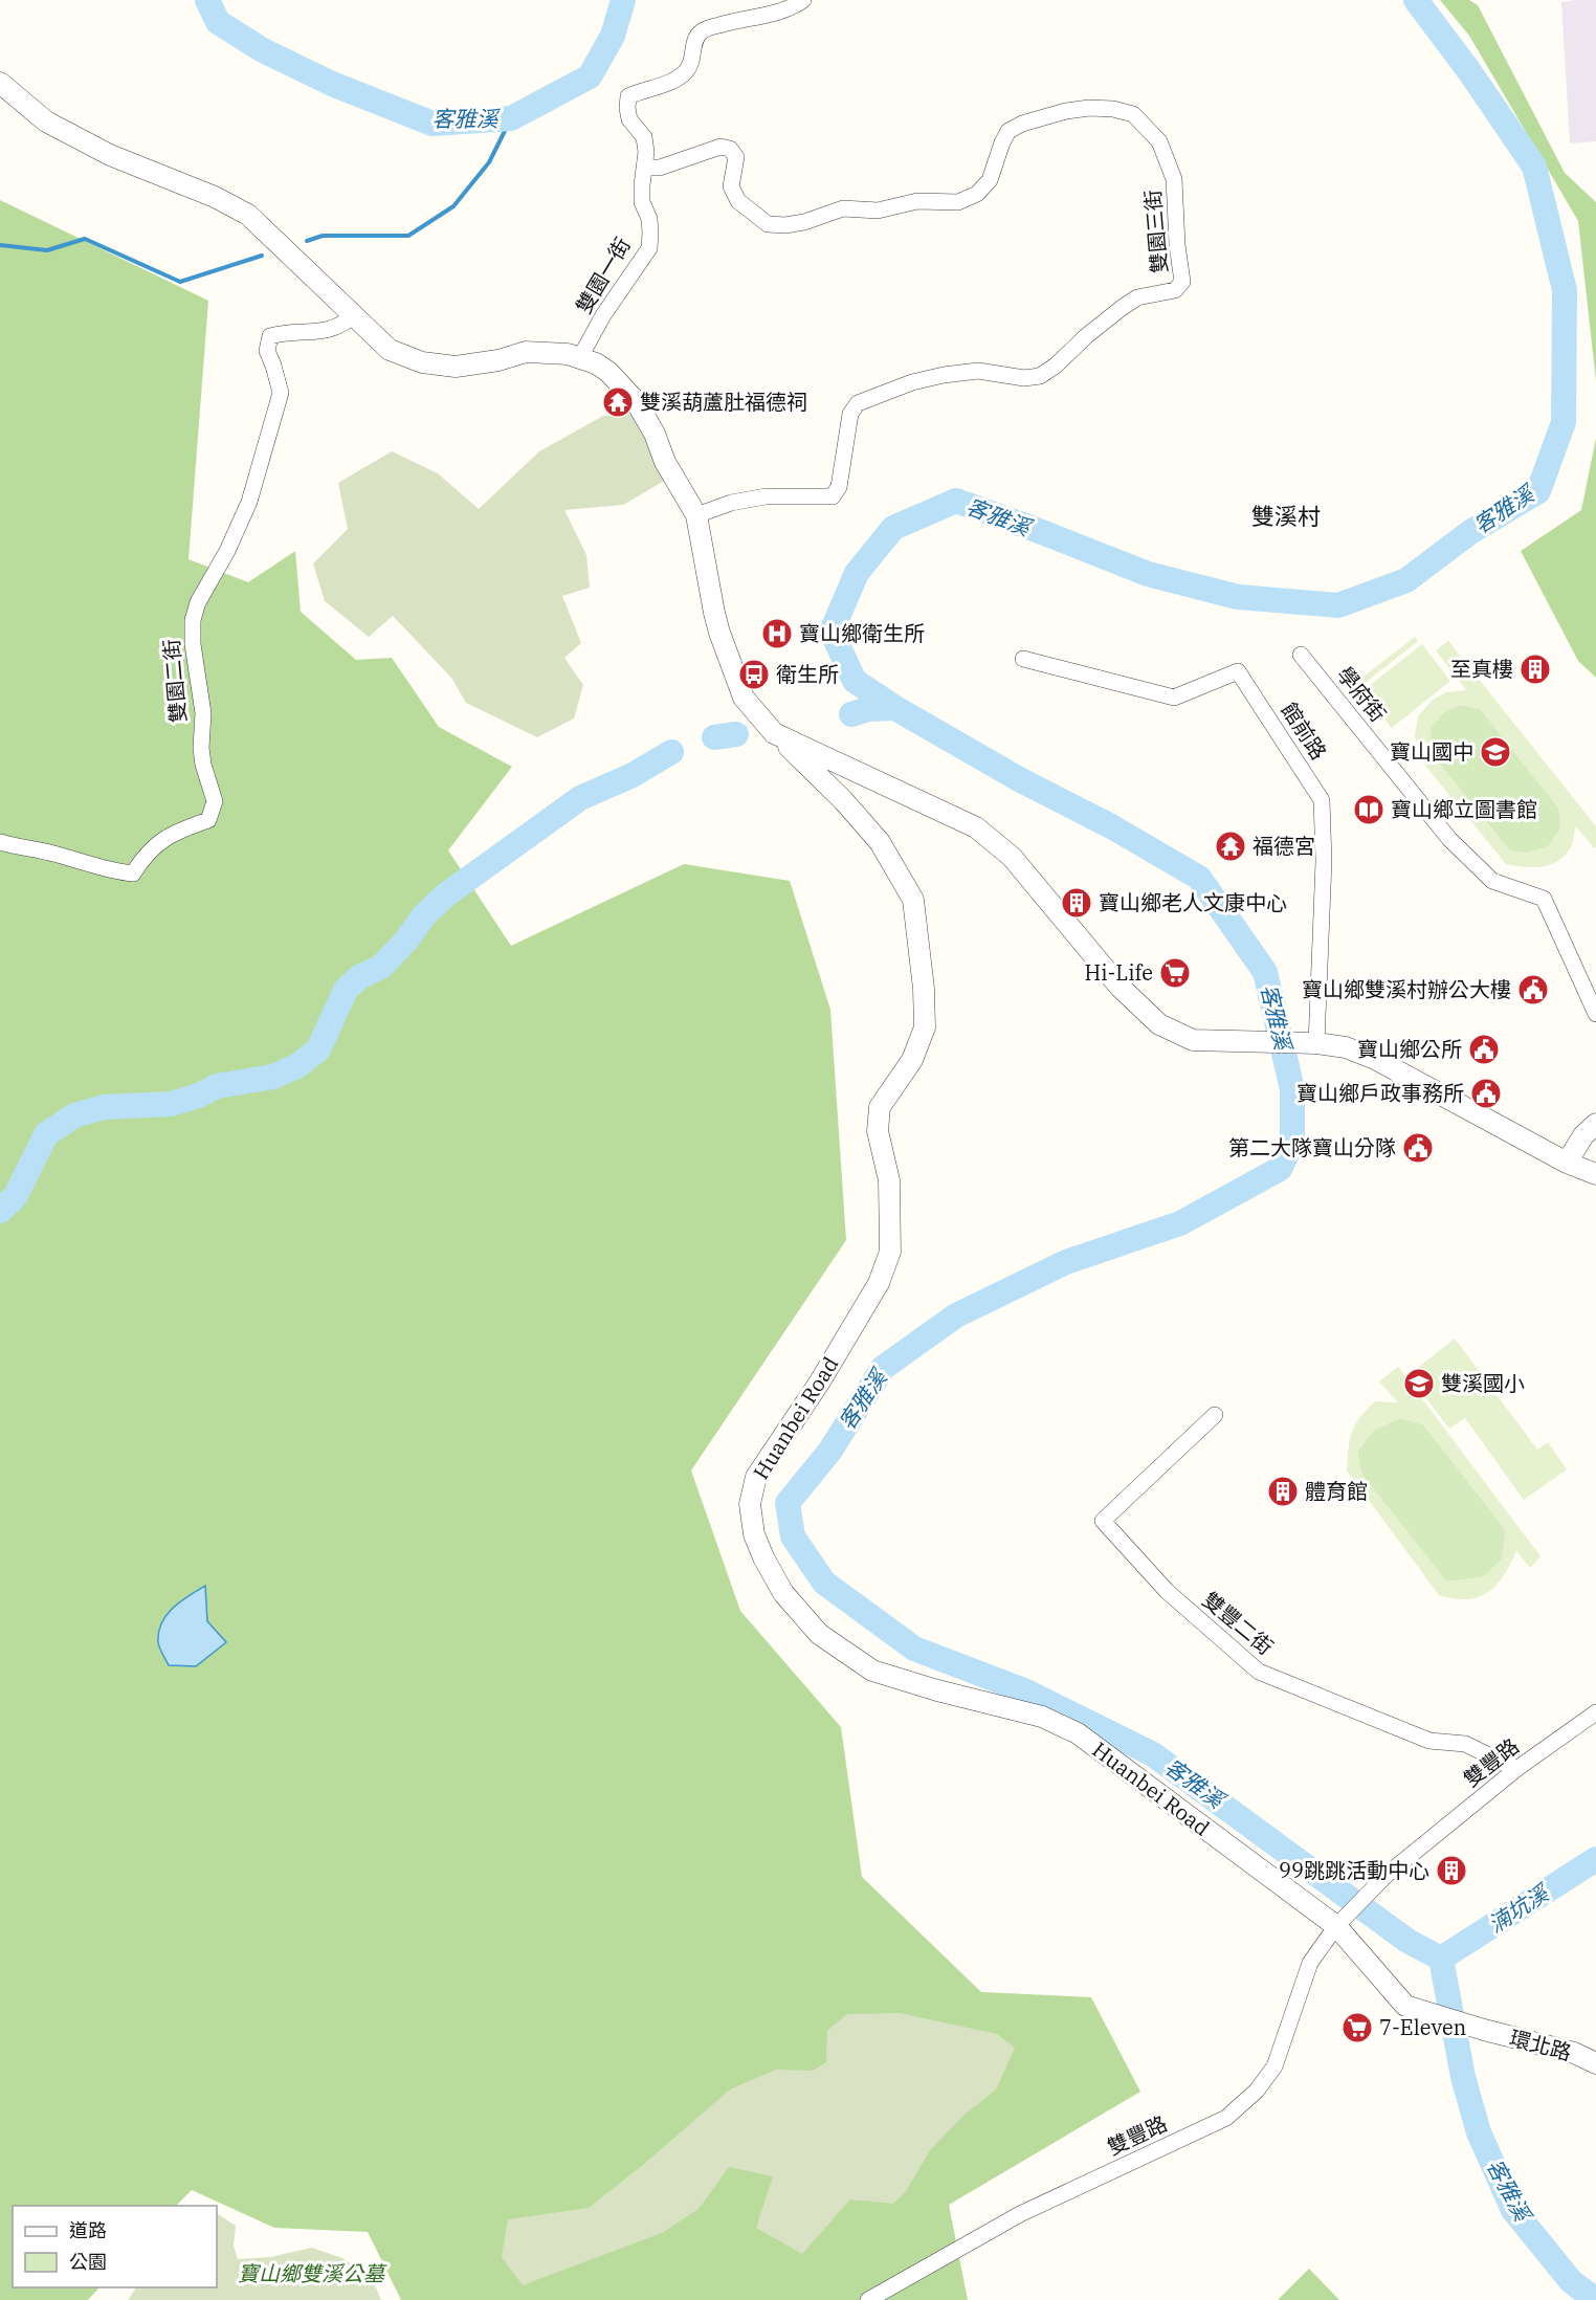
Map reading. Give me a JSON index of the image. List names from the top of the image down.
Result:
{
  "streets": {
    "street": [
      "雙園三街",
      "雙園一街",
      "雙園二街",
      "學府街",
      "館前路",
      "Huanbei Road",
      "雙豐二街",
      "雙豐路",
      "環北路"
    ]
  },
  "crossings": [
    ["雙園三街", "雙園一街"],
    ["雙園三街", "Huanbei Road"],
    ["Huanbei Road", "雙豐路"],
    ["Huanbei Road", "環北路"],
    ["雙豐二街", "雙豐路"],
    ["雙豐路", "環北路"]
  ],
  "districts": ["雙溪村"],
  "water": ["客雅溪", "湳坑溪"],
  "parks": ["寶山鄉雙溪公墓"],
  "places": {
    "temple": ["雙溪葫蘆肚福德祠", "福德宮"],
    "hospital": ["寶山鄉衛生所"],
    "building": [
      "至真樓",
      "寶山鄉老人文康中心",
      "體育館",
      "99跳跳活動中心"
    ],
    "bus stop": ["衛生所"],
    "school or university": ["寶山國中", "雙溪國小"],
    "library": ["寶山鄉立圖書館"],
    "supermarket": ["Hi-Life", "7-Eleven"],
    "public building": [
      "寶山鄉雙溪村辦公大樓",
      "寶山鄉公所",
      "寶山鄉戶政事務所",
      "第二大隊寶山分隊"
    ]
  },
  "legend": ["道路", "公園"]
}
